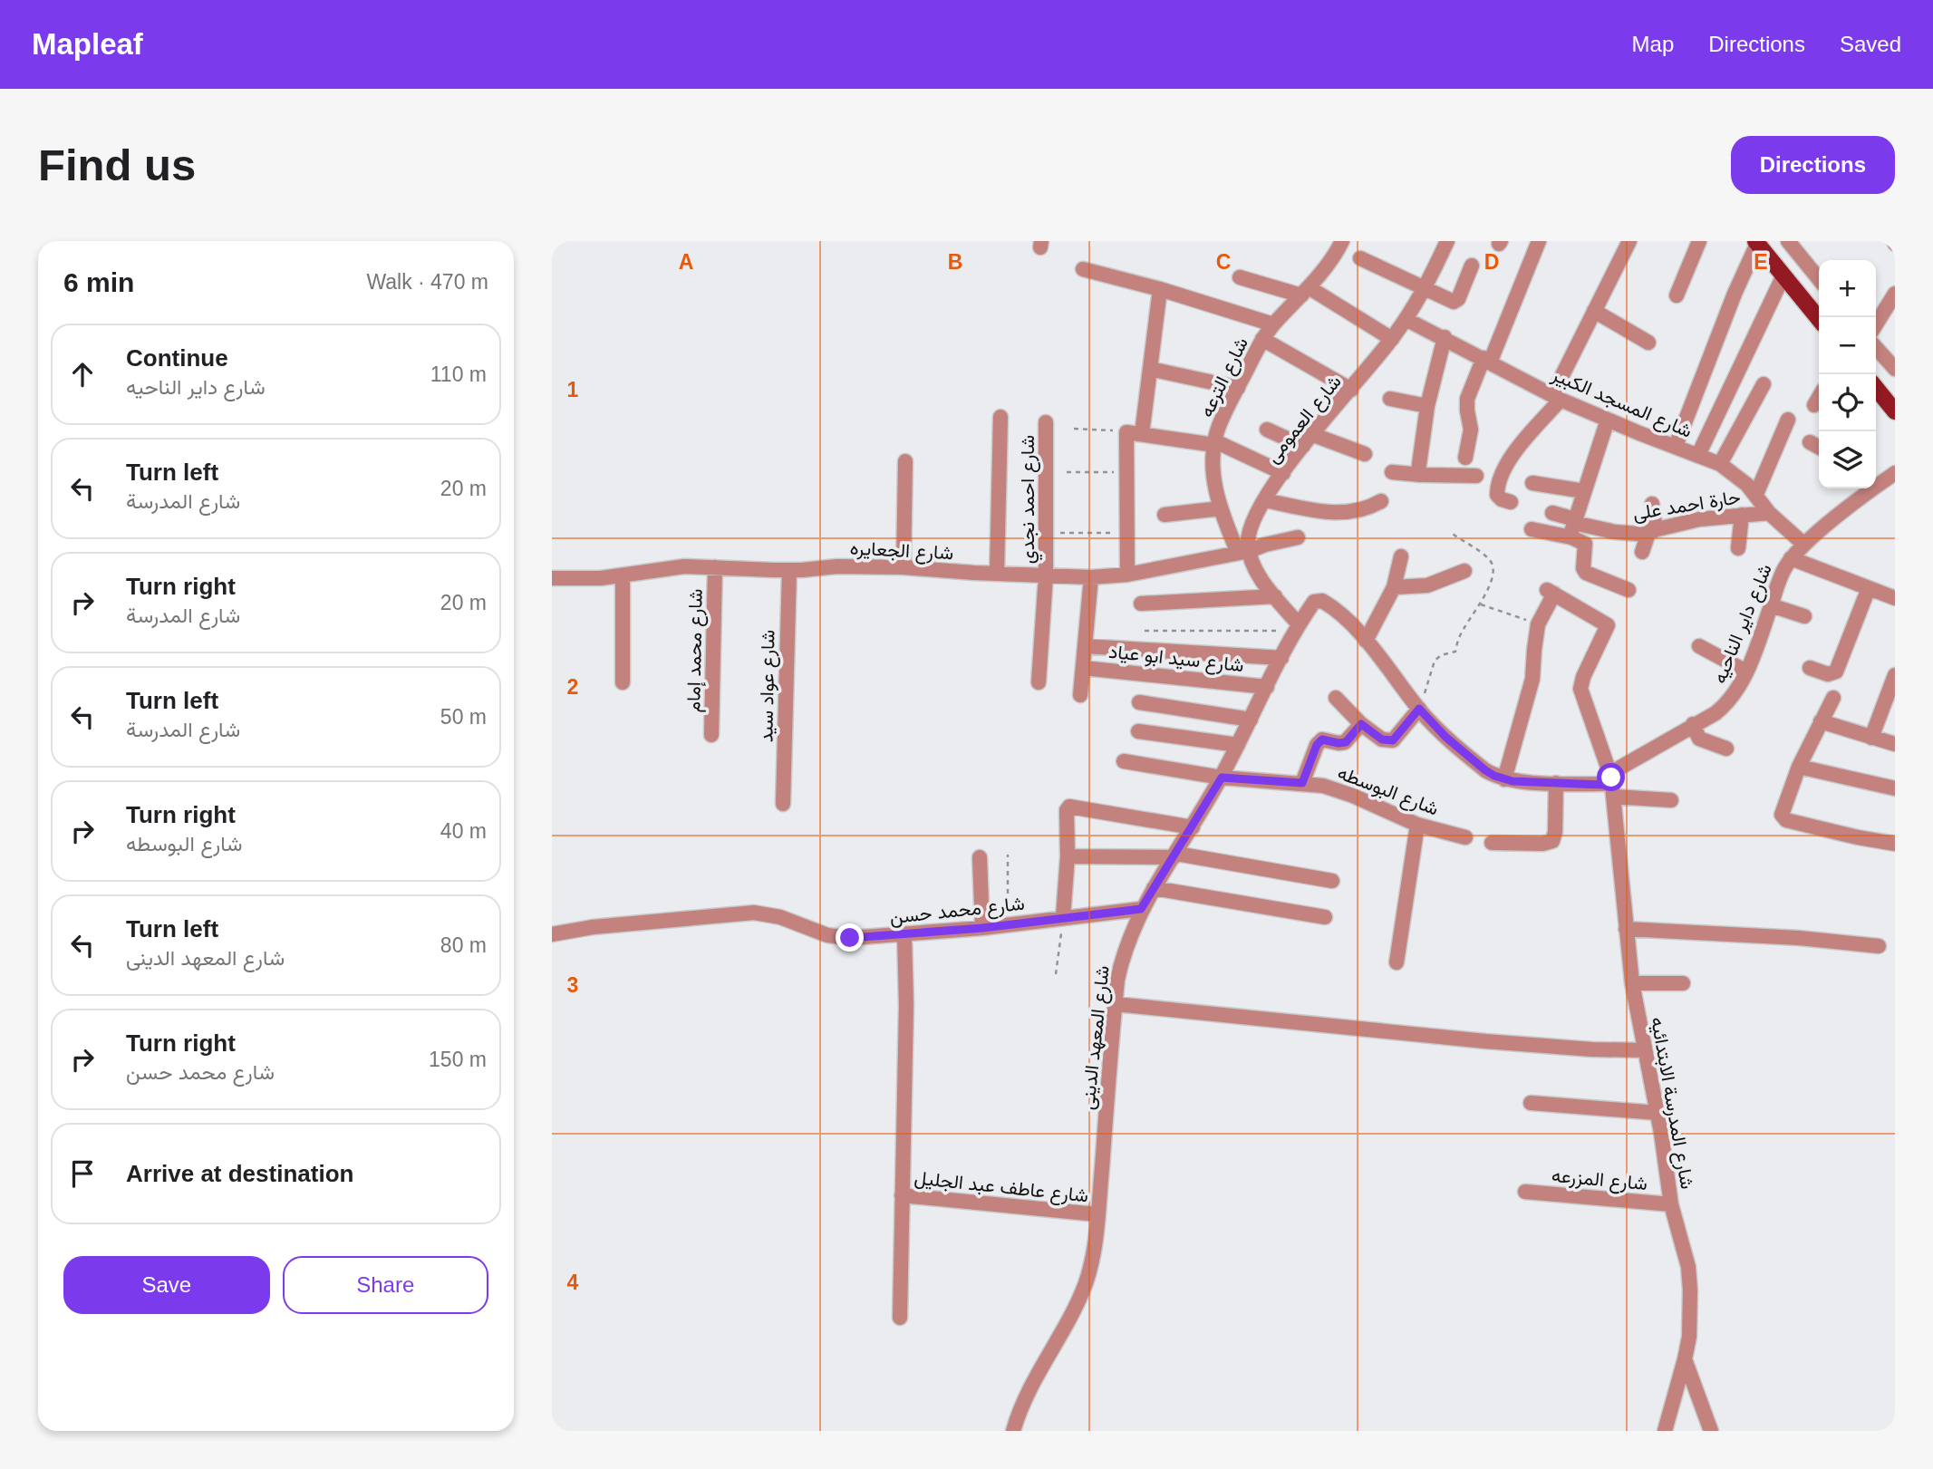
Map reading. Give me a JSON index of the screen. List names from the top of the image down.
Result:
{
  "streets": {
    "street": [
      "شارع الترعه",
      "شارع المسجد الكبير",
      "شارع العمومى",
      "شارع احمد نجدي",
      "حارة احمد على",
      "شارع الجعايره",
      "شارع داير الناحيه",
      "شارع محمد إمام",
      "شارع سيد ابو عياد",
      "شارع عواد سيد",
      "شارع البوسطه",
      "شارع محمد حسن",
      "شارع المعهد الدينى",
      "شارع المدرسة الابتدائيه",
      "شارع المزرعه",
      "شارع عاطف عبد الجليل"
    ]
  },
  "crossings": [
    ["شارع الترعه", "شارع العمومى"],
    ["شارع الترعه", "شارع الجعايره"],
    ["شارع المسجد الكبير", "شارع العمومى"],
    ["شارع المسجد الكبير", "حارة احمد على"],
    ["شارع المسجد الكبير", "شارع داير الناحيه"],
    ["شارع العمومى", "شارع الجعايره"],
    ["شارع احمد نجدي", "شارع الجعايره"],
    ["شارع الجعايره", "شارع محمد إمام"],
    ["شارع الجعايره", "شارع عواد سيد"],
    ["شارع داير الناحيه", "شارع المعهد الدينى"],
    ["شارع داير الناحيه", "شارع المدرسة الابتدائيه"],
    ["شارع سيد ابو عياد", "شارع المعهد الدينى"],
    ["شارع البوسطه", "شارع المعهد الدينى"],
    ["شارع محمد حسن", "شارع المعهد الدينى"],
    ["شارع المعهد الدينى", "شارع عاطف عبد الجليل"],
    ["شارع المدرسة الابتدائيه", "شارع المزرعه"]
  ],
  "page": {
    "header": "Mapleaf",
    "nav": ["Map", "Directions", "Saved"],
    "buttons": [
      "Directions",
      ["Save", "Share"]
    ],
    "title": "Find us",
    "heading": ["6 min", "Walk · 470 m"],
    "map_buttons": ["+", "−"],
    "list": [
      ["Continue", "شارع داير الناحيه", "110 m"],
      ["Turn left", "شارع المدرسة", "20 m"],
      ["Turn right", "شارع المدرسة", "20 m"],
      ["Turn left", "شارع المدرسة", "50 m"],
      ["Turn right", "شارع البوسطه", "40 m"],
      ["Turn left", "شارع المعهد الدينى", "80 m"],
      ["Turn right", "شارع محمد حسن", "150 m"],
      "Arrive at destination"
    ]
  },
  "grid": {
    "columns": [
      "A",
      "B",
      "C",
      "D",
      "E"
    ],
    "rows": [
      "1",
      "2",
      "3",
      "4"
    ]
  }
}
